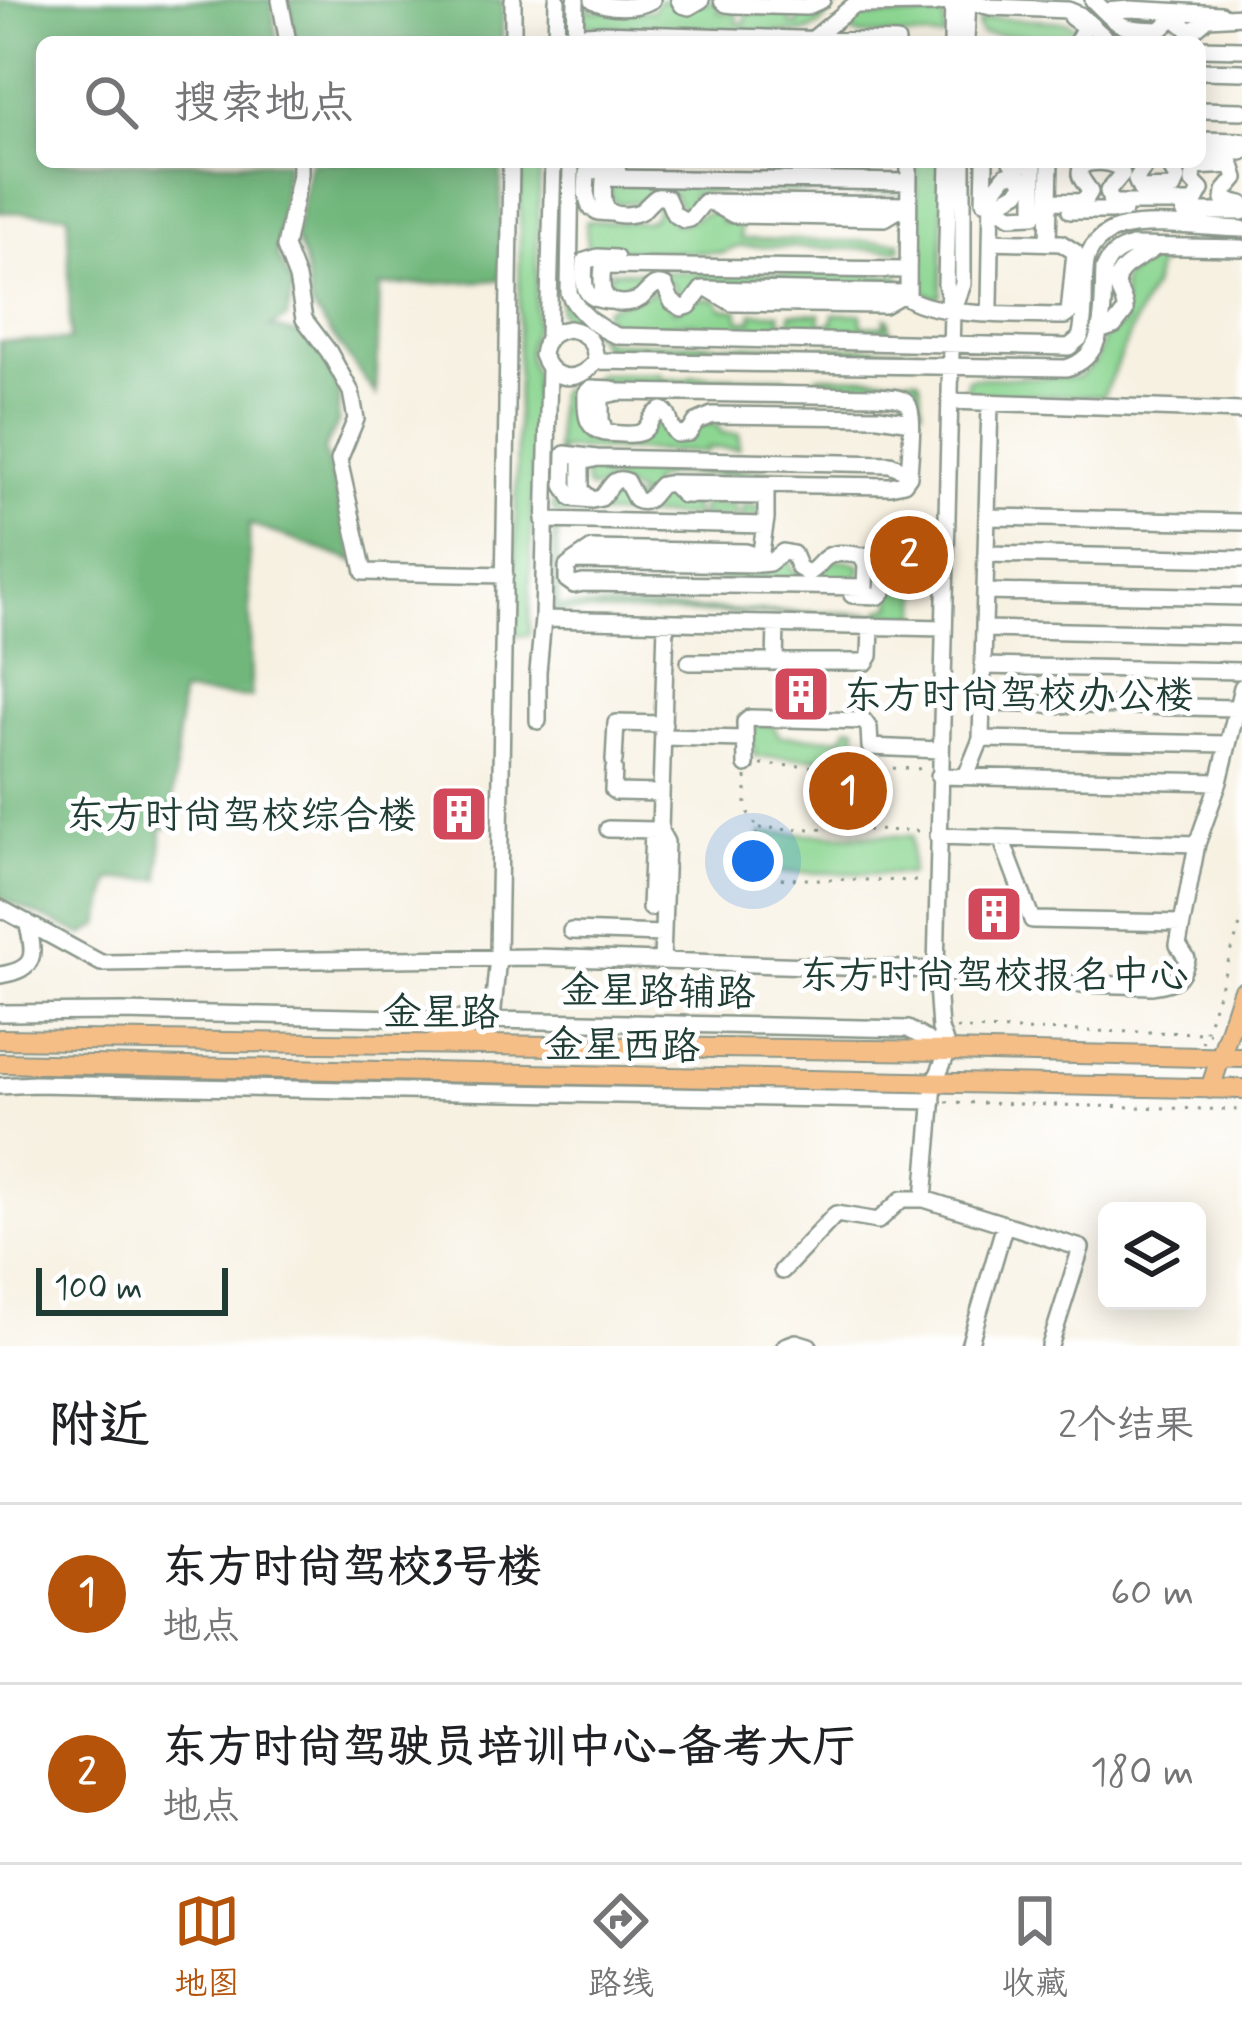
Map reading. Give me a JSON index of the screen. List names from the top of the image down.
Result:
{
  "streets": {
    "main road": ["金星路", "金星西路"],
    "street": ["金星路辅路"]
  },
  "crossings": [
    ["金星路辅路", "金星路"]
  ],
  "places": {
    "building": ["东方时尚驾校办公楼", "东方时尚驾校综合楼", "东方时尚驾校报名中心"]
  },
  "scale_bar": "100 m",
  "page": {
    "search": "搜索地点",
    "pins": ["2", "1"],
    "scale": "100 m",
    "heading": ["附近", "2个结果"],
    "list": [
      {
        "mark": "1",
        "name": "东方时尚驾校3号楼",
        "note": "地点",
        "value": "60 m"
      },
      {
        "mark": "2",
        "name": "东方时尚驾驶员培训中心-备考大厅",
        "note": "地点",
        "value": "180 m"
      }
    ],
    "nav": ["地图", "路线", "收藏"]
  }
}
